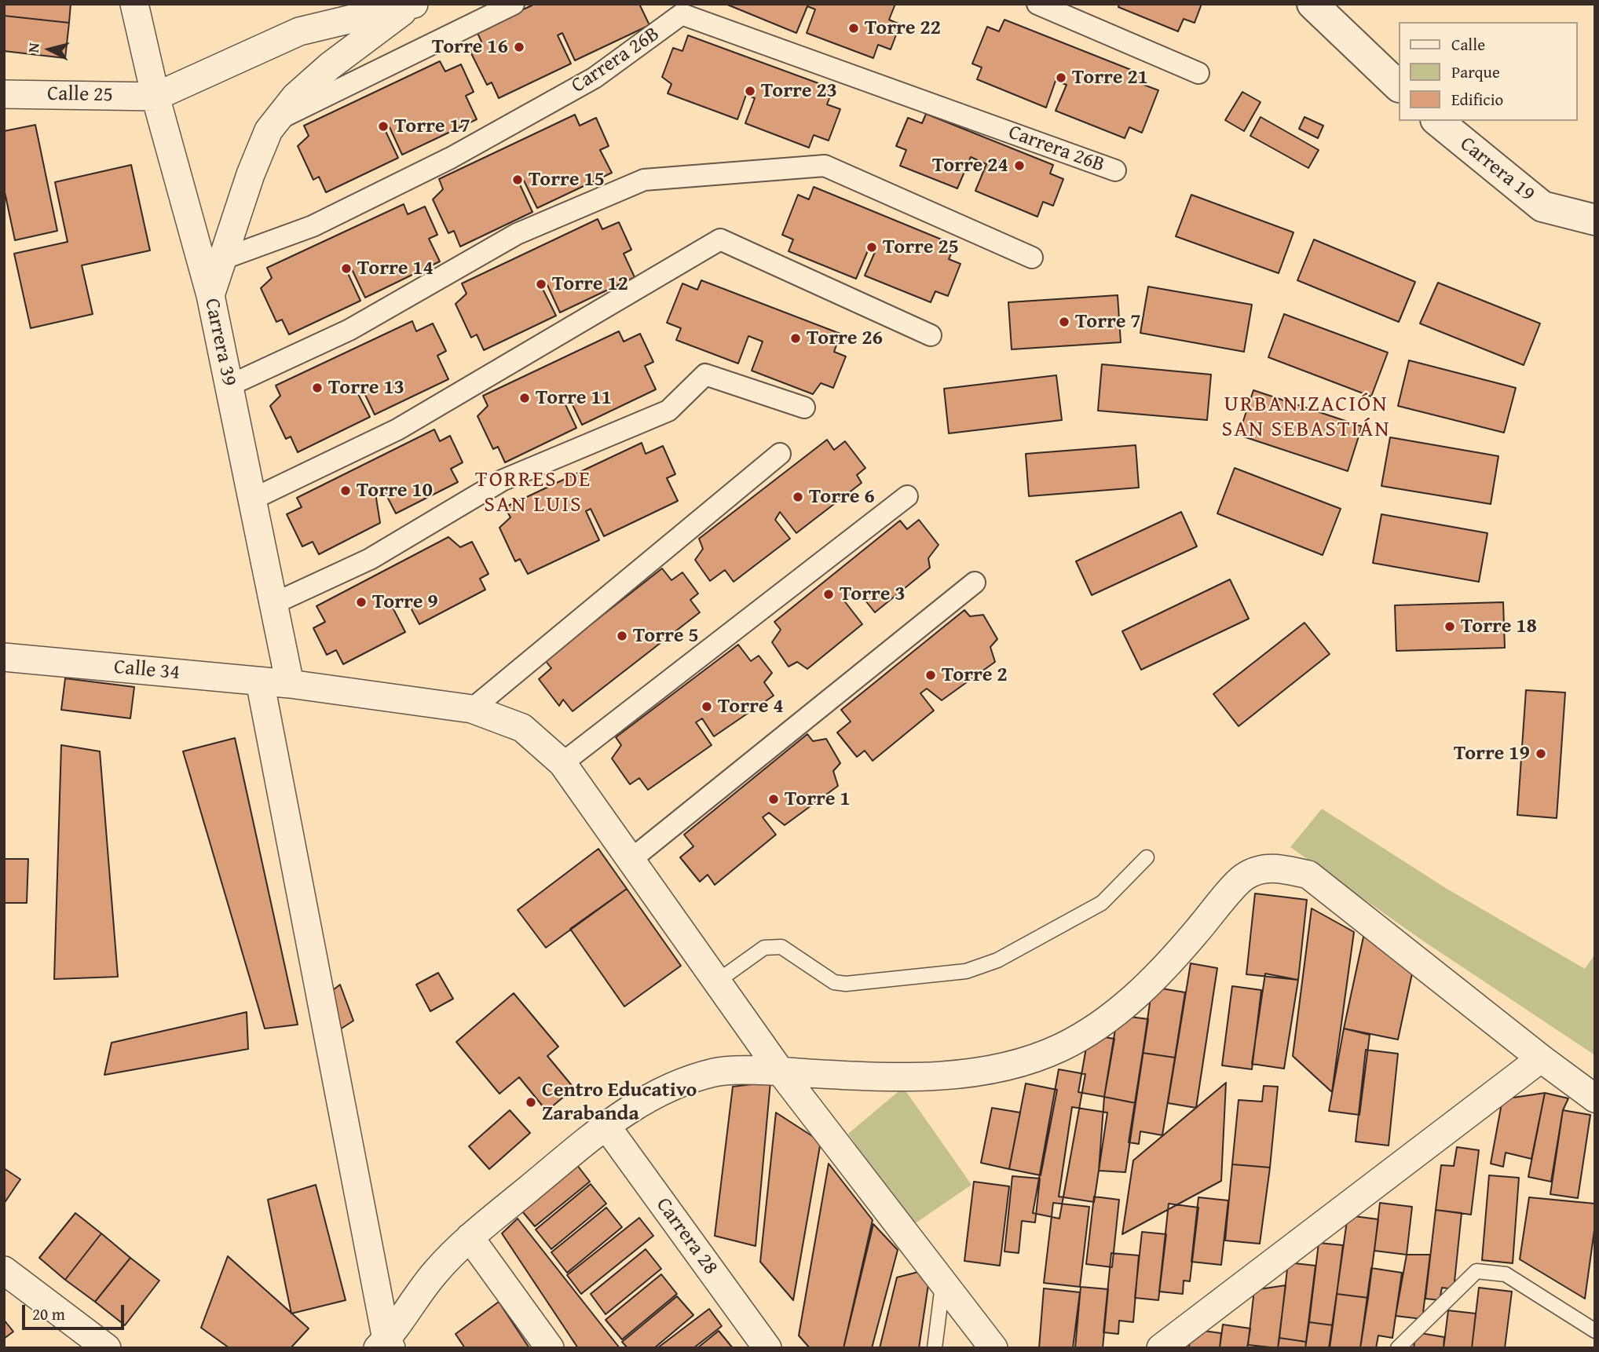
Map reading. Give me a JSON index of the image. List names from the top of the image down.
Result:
{
  "streets": {
    "street": [
      "Carrera 26B",
      "Calle 25",
      "Carrera 19",
      "Carrera 39",
      "Calle 34",
      "Carrera 28"
    ]
  },
  "crossings": [
    ["Calle 25", "Carrera 39"],
    ["Carrera 39", "Calle 34"]
  ],
  "districts": ["URBANIZACIÓN SAN SEBASTIÁN", "TORRES DE SAN LUIS"],
  "places": [
    "Torre 22",
    "Torre 16",
    "Torre 21",
    "Torre 23",
    "Torre 17",
    "Torre 24",
    "Torre 15",
    "Torre 25",
    "Torre 14",
    "Torre 12",
    "Torre 7",
    "Torre 26",
    "Torre 13",
    "Torre 11",
    "Torre 10",
    "Torre 6",
    "Torre 3",
    "Torre 9",
    "Torre 18",
    "Torre 5",
    "Torre 2",
    "Torre 4",
    "Torre 19",
    "Torre 1",
    "Centro Educativo Zarabanda"
  ],
  "legend": ["Calle", "Parque", "Edificio"],
  "scale_bar": "20 m",
  "north": "left"
}
